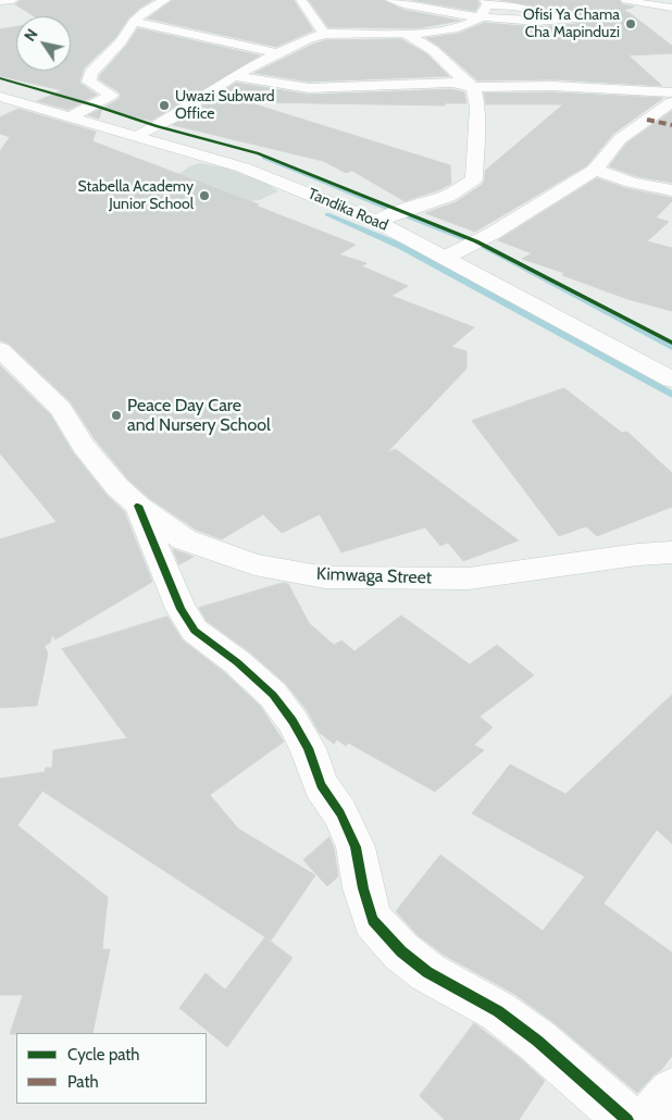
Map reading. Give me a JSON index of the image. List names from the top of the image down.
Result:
{
  "streets": {
    "street": ["Tandika Road", "Kimwaga Street"]
  },
  "places": [
    "Ofisi Ya Chama Cha Mapinduzi",
    "Uwazi Subward Office",
    "Stabella Academy Junior School",
    "Peace Day Care and Nursery School"
  ],
  "legend": ["Cycle path", "Path"],
  "north": "top left"
}
